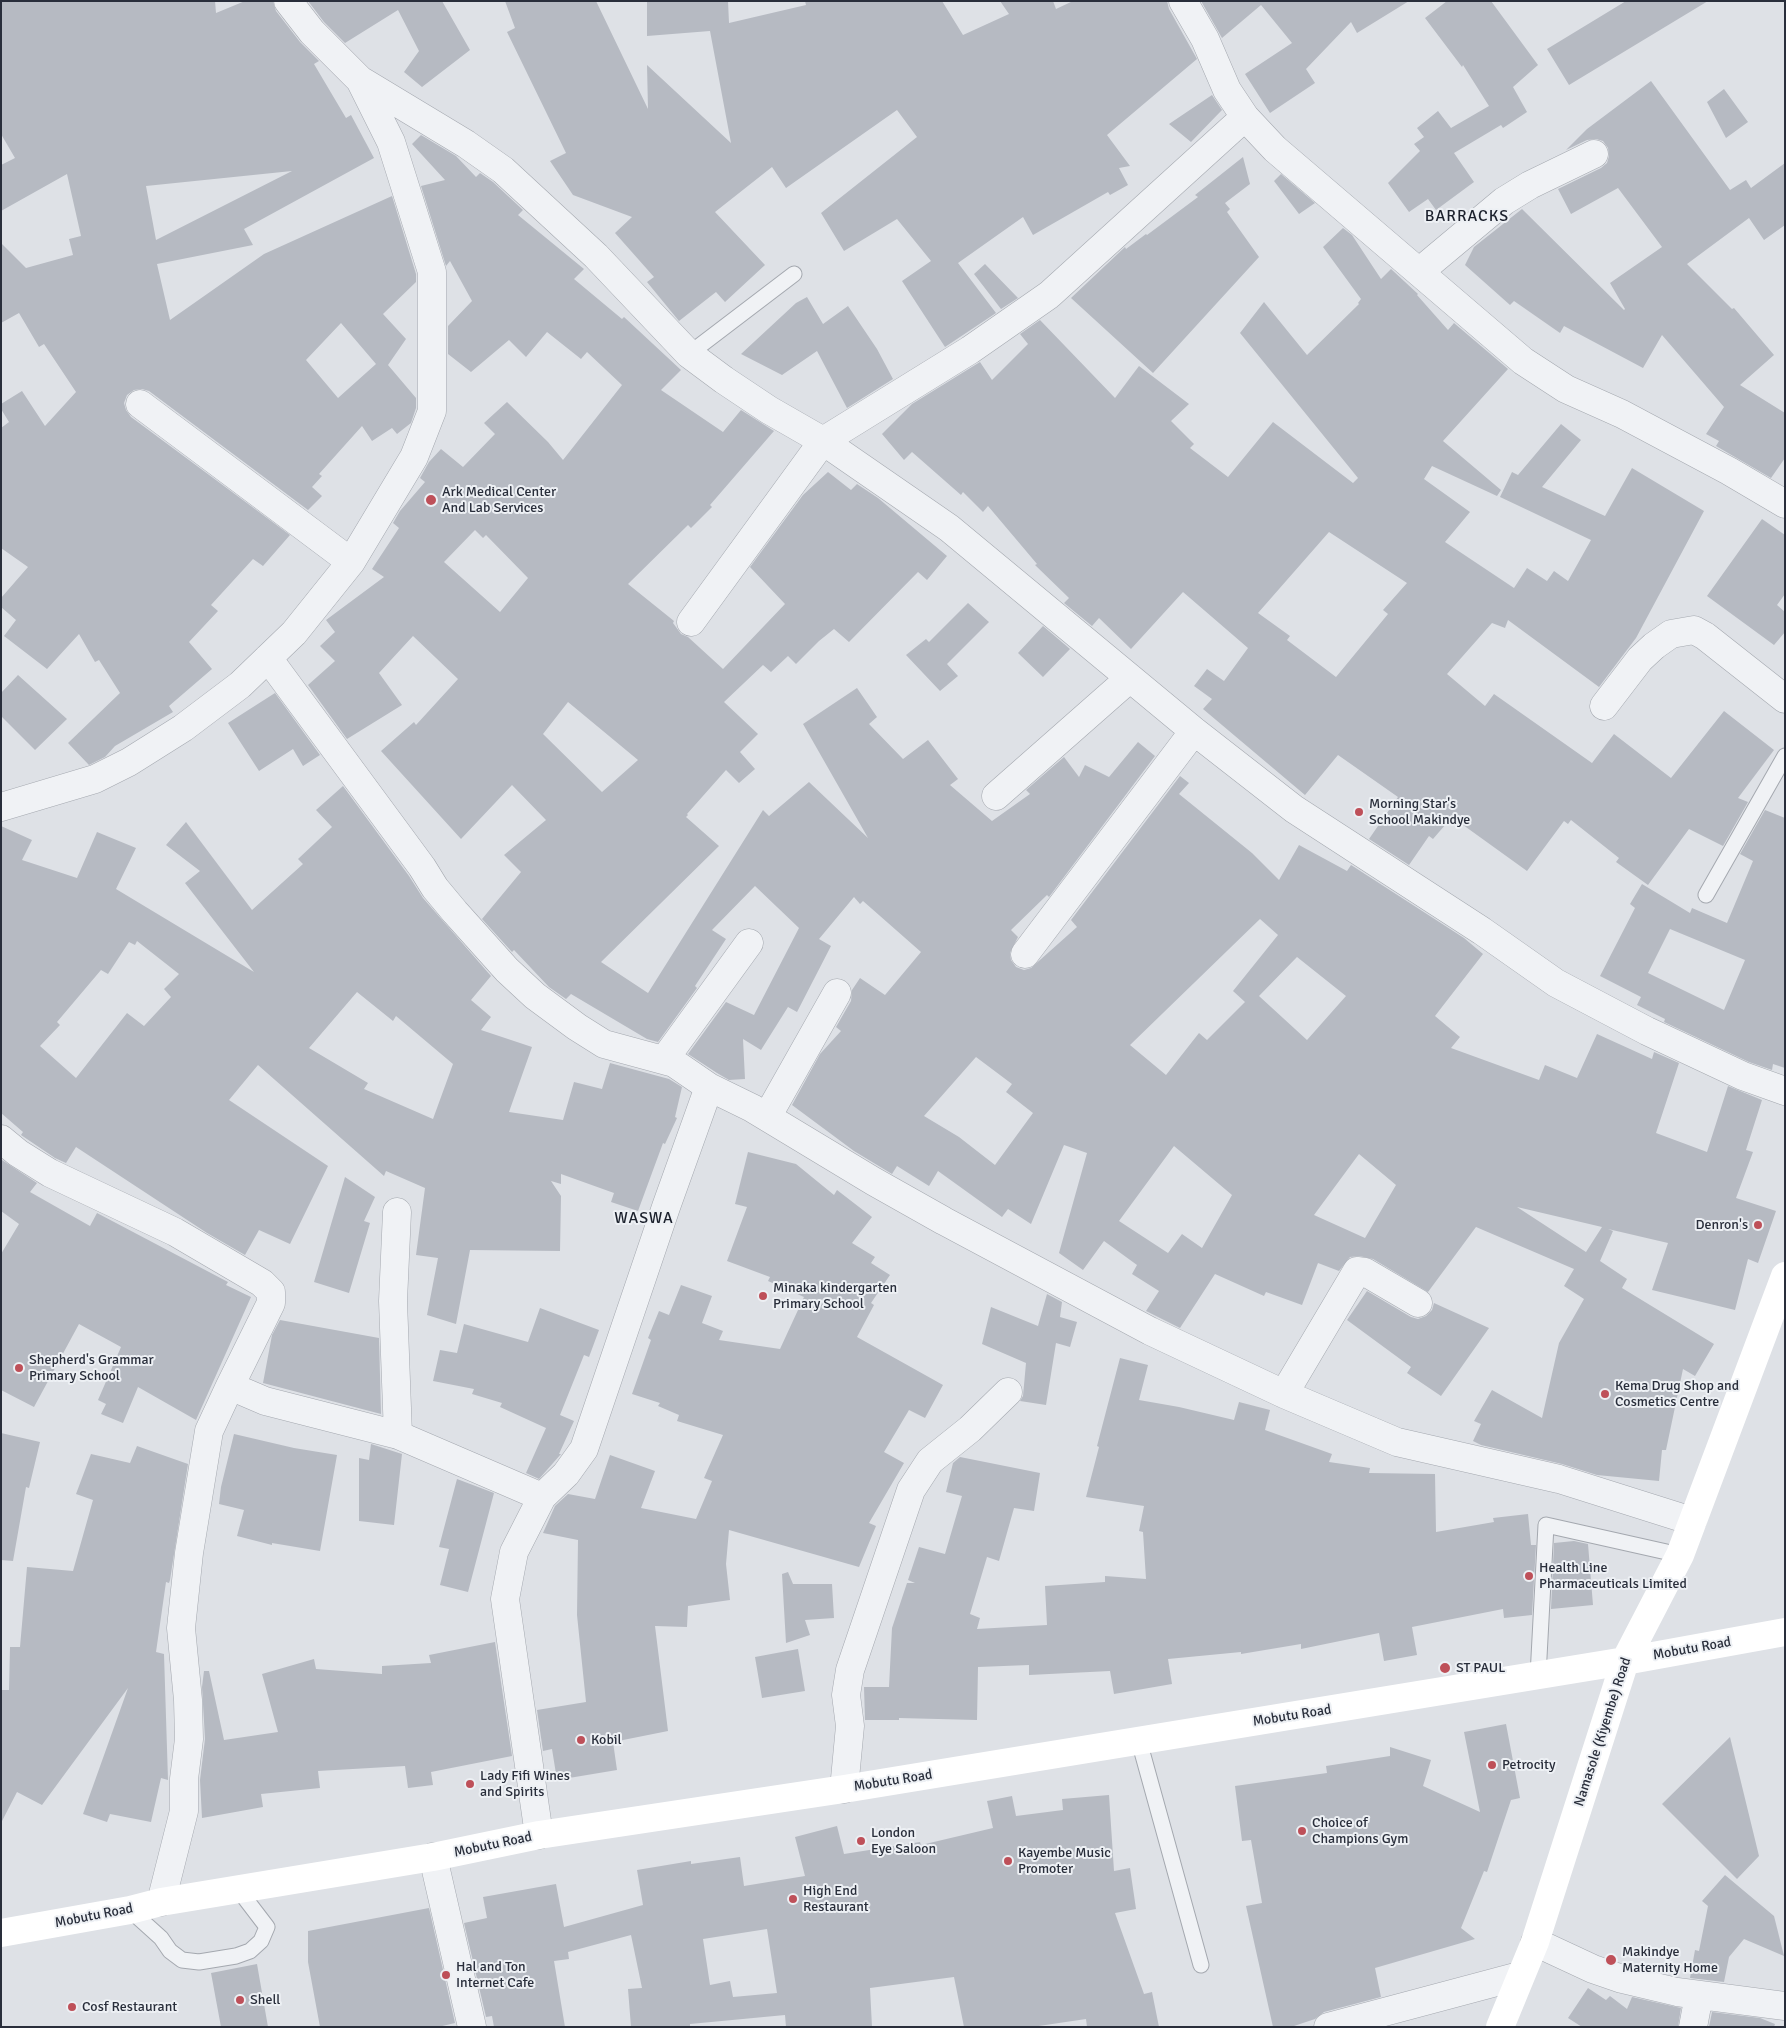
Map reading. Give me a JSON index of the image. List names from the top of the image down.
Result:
{
  "streets": {
    "street": ["Mobutu Road", "Namasole (Kiyembe) Road"]
  },
  "crossings": [
    ["Mobutu Road", "Namasole (Kiyembe) Road"]
  ],
  "districts": ["BARRACKS", "WASWA"],
  "places": [
    "Ark Medical Center And Lab Services",
    "Morning Star's School Makindye",
    "Denron's",
    "Minaka kindergarten Primary School",
    "Shepherd's Grammar Primary School",
    "Kema Drug Shop and Cosmetics Centre",
    "Health Line Pharmaceuticals Limited",
    "ST PAUL",
    "Kobil",
    "Petrocity",
    "Lady Fifi Wines and Spirits",
    "Choice of Champions Gym",
    "London Eye Saloon",
    "Kayembe Music Promoter",
    "High End Restaurant",
    "Makindye Maternity Home",
    "Hal and Ton Internet Cafe",
    "Shell",
    "Cosf Restaurant"
  ]
}
